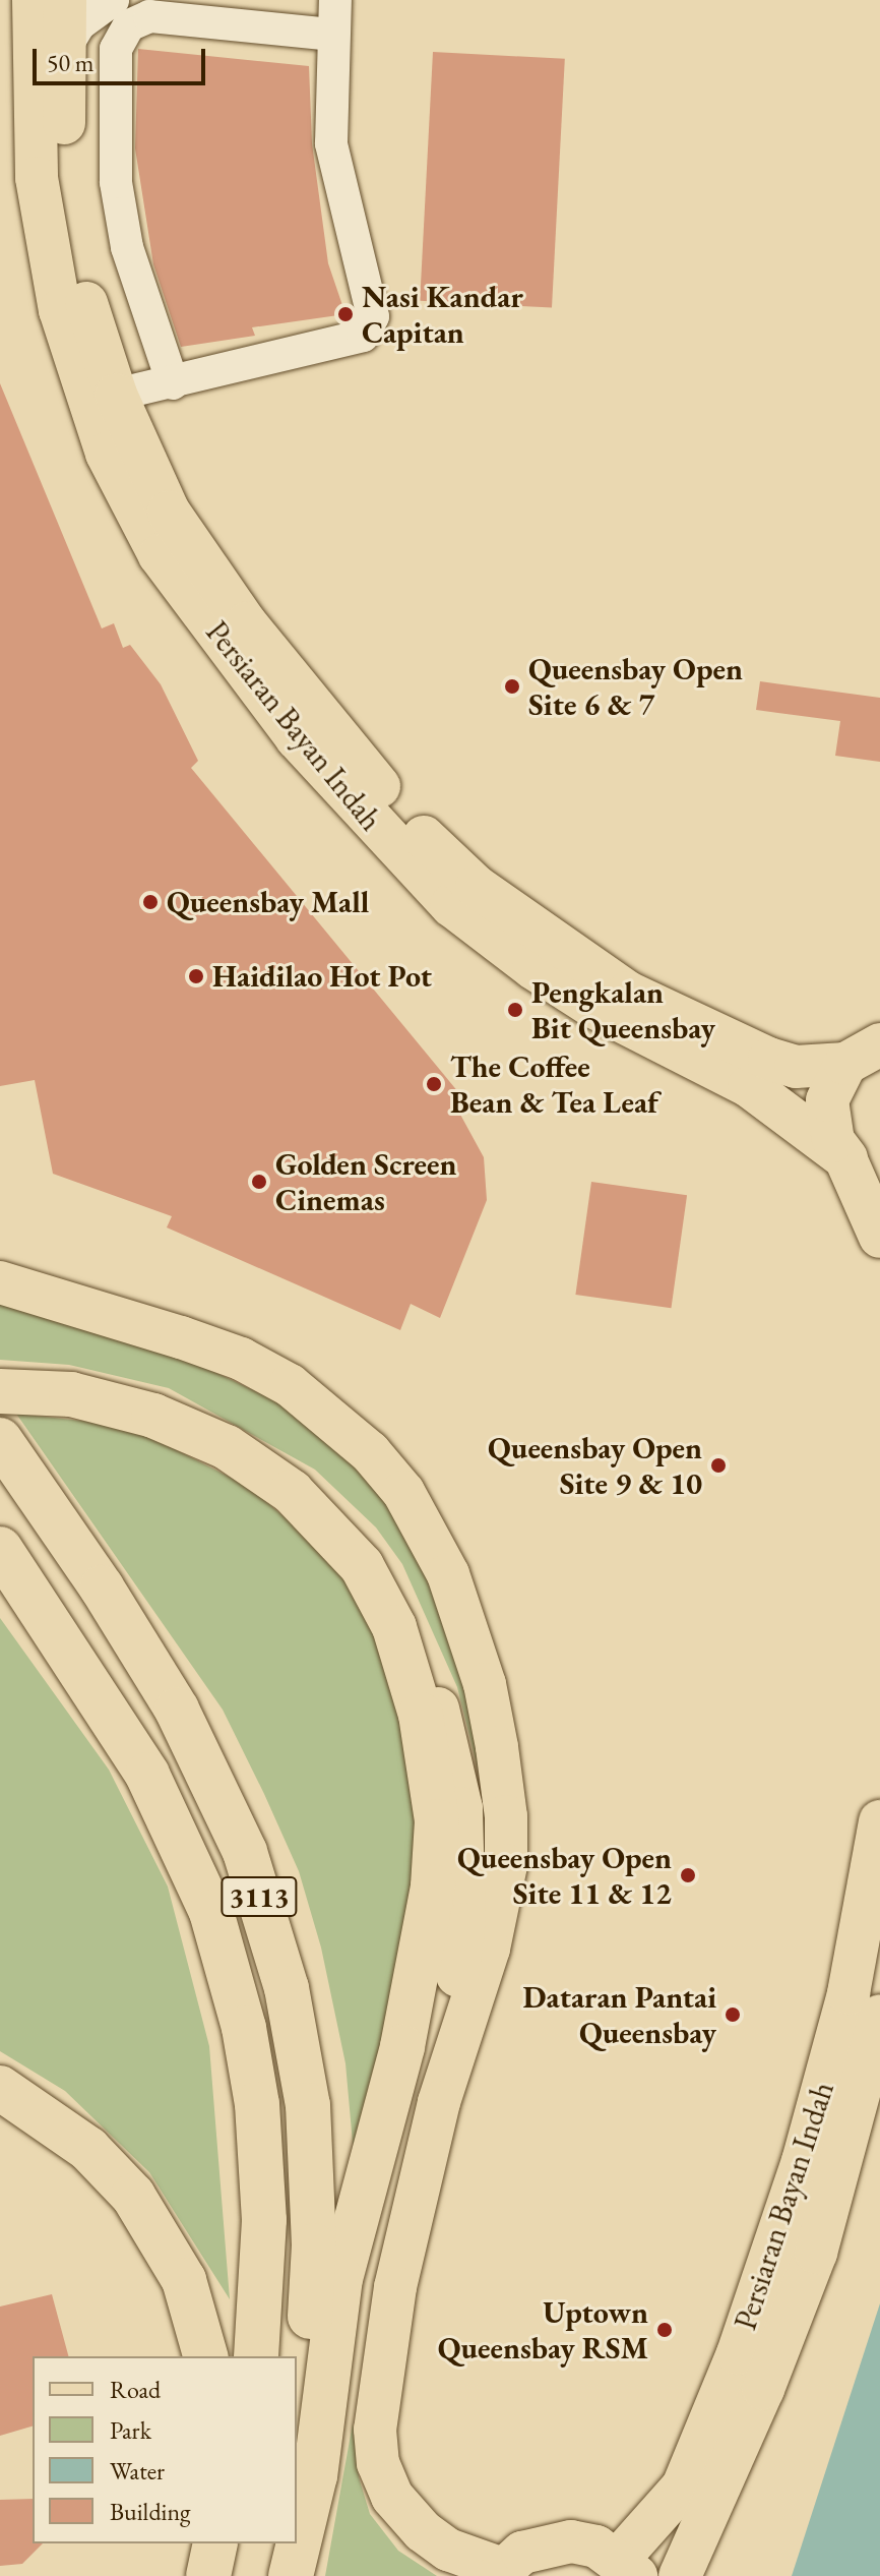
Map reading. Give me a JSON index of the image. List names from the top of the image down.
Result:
{
  "streets": {
    "highway": ["3113"],
    "main road": ["Persiaran Bayan Indah"]
  },
  "places": [
    "Nasi Kandar Capitan",
    "Queensbay Open Site 6 & 7",
    "Queensbay Mall",
    "Haidilao Hot Pot",
    "Pengkalan Bit Queensbay",
    "The Coffee Bean & Tea Leaf",
    "Golden Screen Cinemas",
    "Queensbay Open Site 9 & 10",
    "Queensbay Open Site 11 & 12",
    "Dataran Pantai Queensbay",
    "Uptown Queensbay RSM"
  ],
  "legend": [
    "Road",
    "Park",
    "Water",
    "Building"
  ],
  "scale_bar": "50 m"
}
